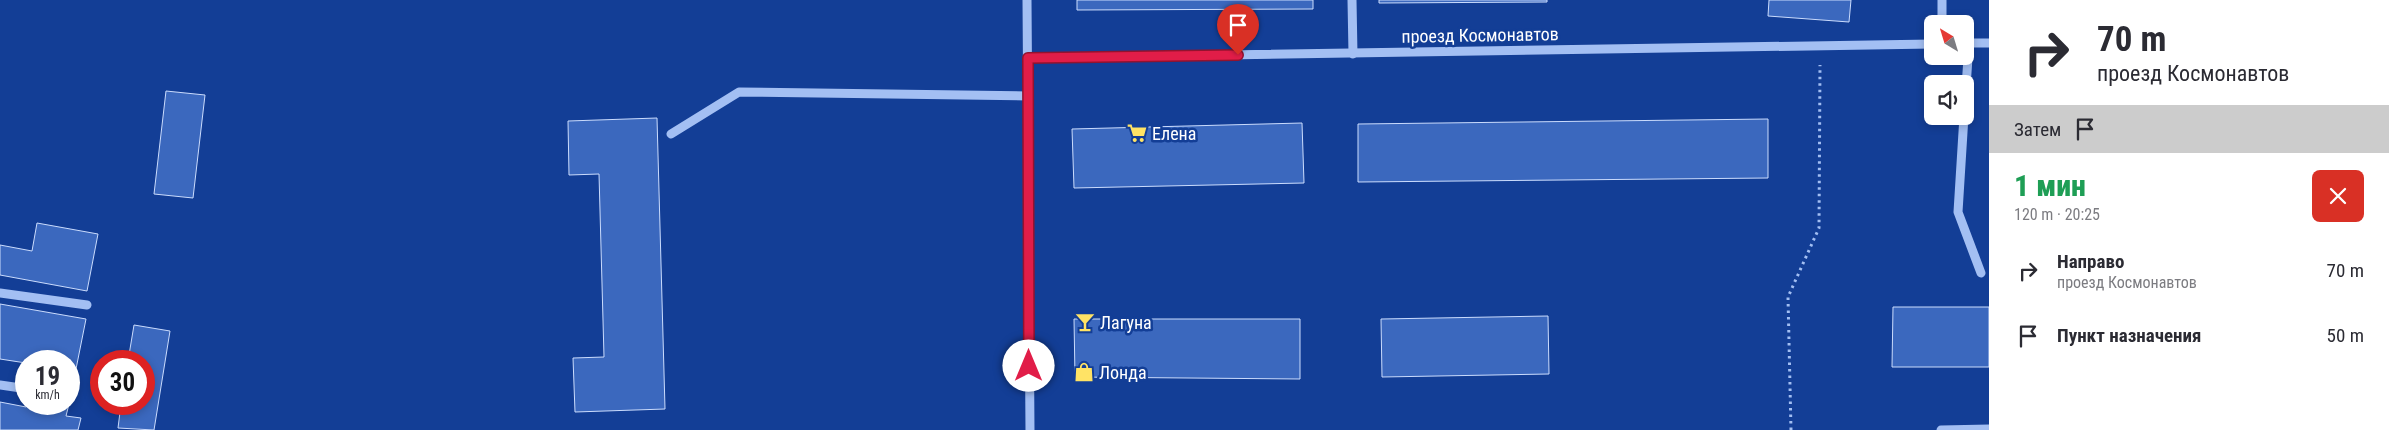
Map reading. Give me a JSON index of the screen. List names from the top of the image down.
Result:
{
  "streets": {
    "street": ["проезд Космонавтов"]
  },
  "places": {
    "supermarket": ["Елена"],
    "bar": ["Лагуна"],
    "shop": ["Лонда"]
  },
  "north": "top left",
  "page": {
    "turn": ["70 m", "проезд Космонавтов"],
    "then": "Затем",
    "heading": ["1 мин", "120 m · 20:25"],
    "list": [
      {
        "name": "Направо",
        "note": "проезд Космонавтов",
        "value": "70 m"
      },
      {
        "name": "Пункт назначения",
        "value": "50 m"
      }
    ],
    "speed": "19 km/h",
    "limit": "30"
  }
}
